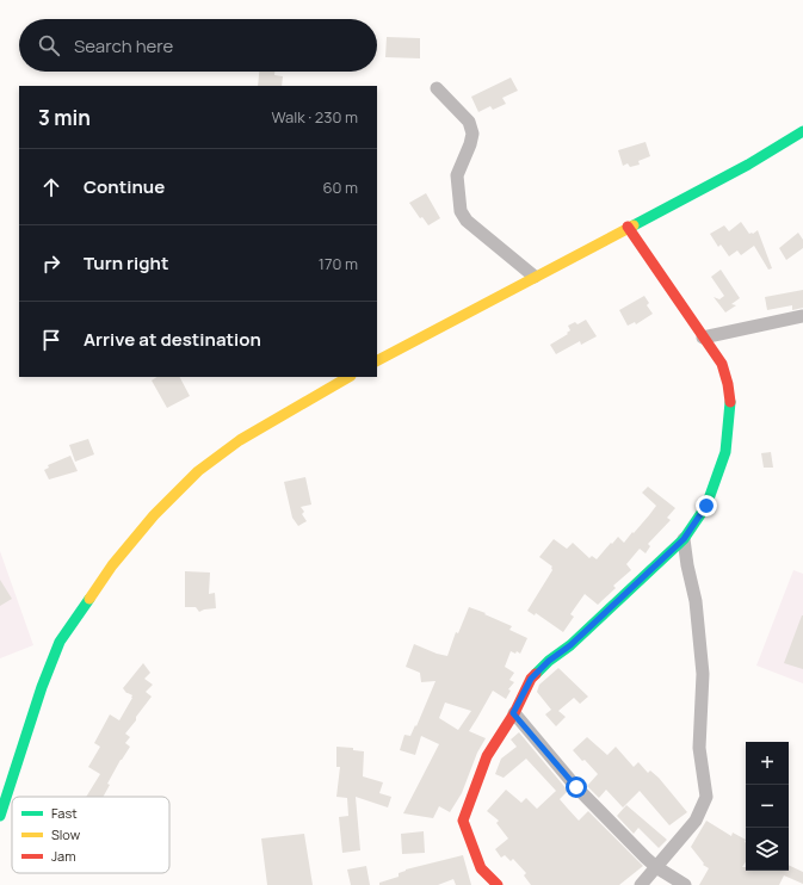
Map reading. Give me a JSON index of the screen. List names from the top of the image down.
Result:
{
  "legend": ["Fast", "Slow", "Jam"],
  "page": {
    "search": "Search here",
    "heading": ["3 min", "Walk · 230 m"],
    "list": [
      ["Continue", "60 m"],
      ["Turn right", "170 m"],
      "Arrive at destination"
    ],
    "map_buttons": ["+", "−"]
  }
}
